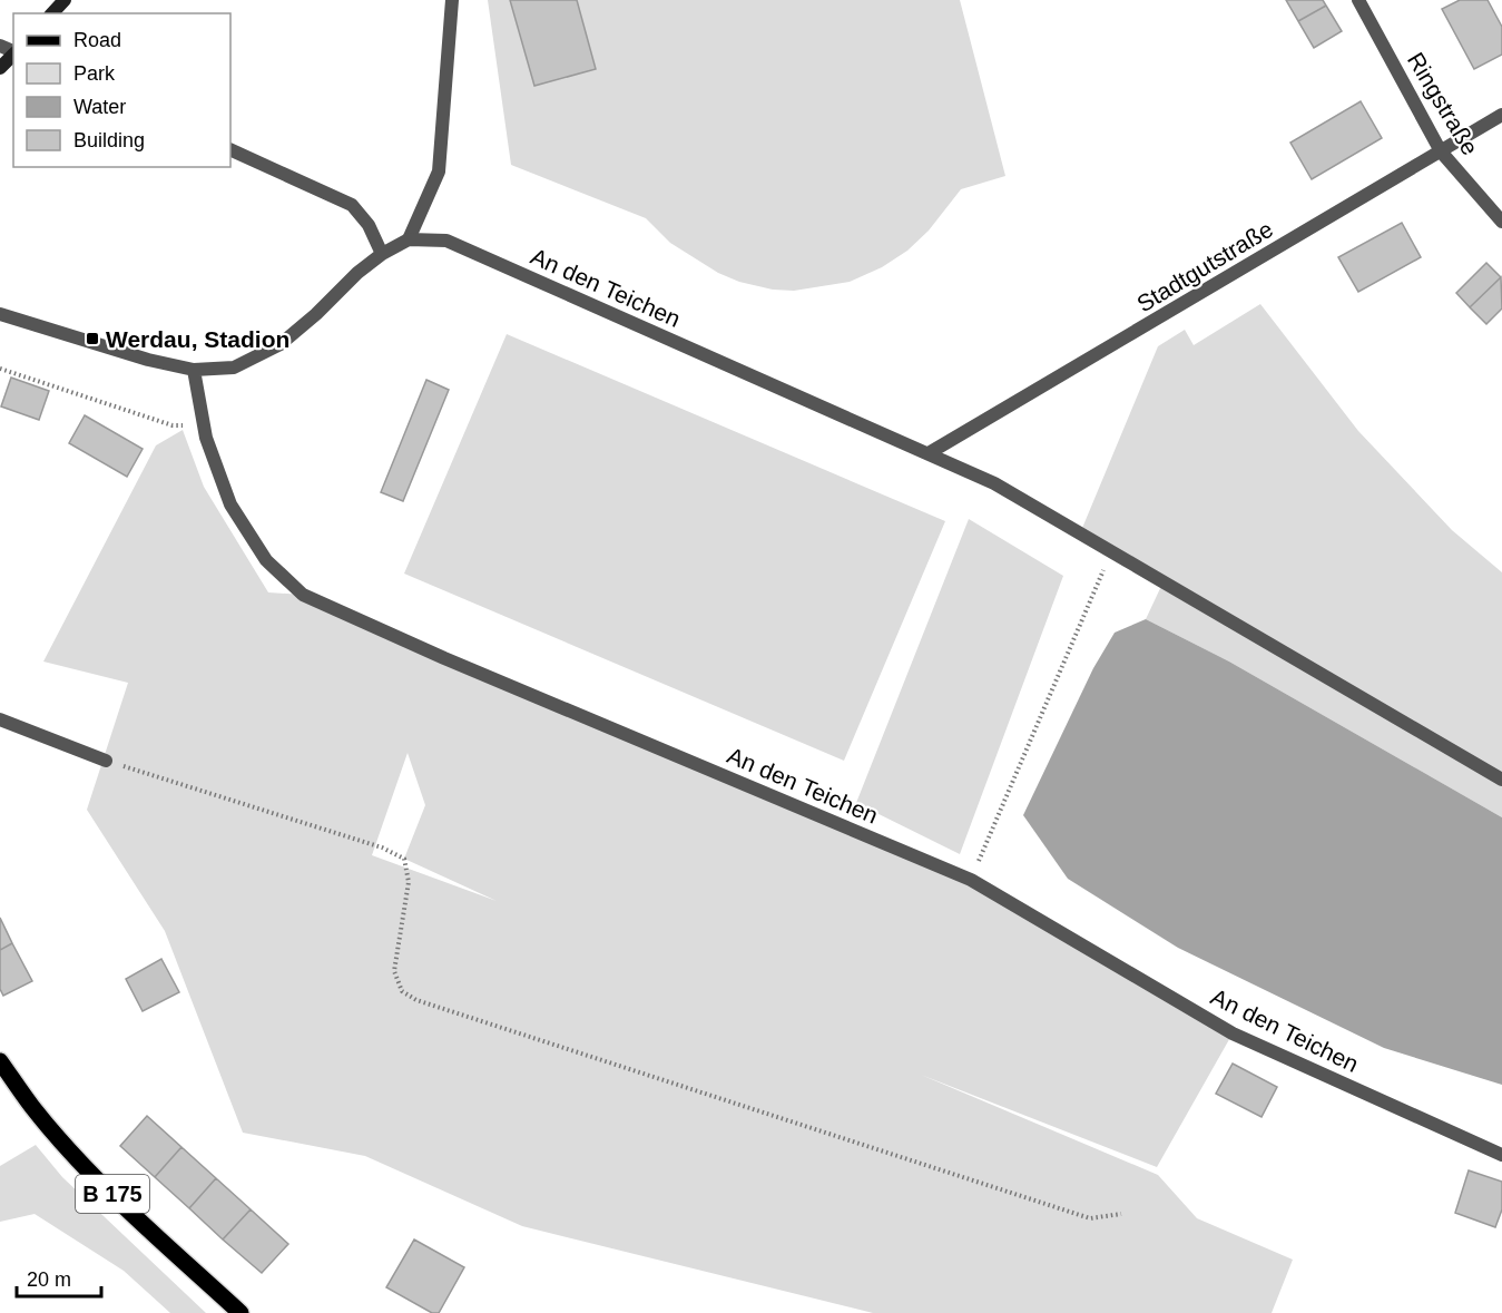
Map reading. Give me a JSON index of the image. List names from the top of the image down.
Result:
{
  "streets": {
    "main road": ["B 175"],
    "street": ["Ringstraße", "Stadtgutstraße", "An den Teichen"]
  },
  "crossings": [
    ["Ringstraße", "Stadtgutstraße"],
    ["Stadtgutstraße", "An den Teichen"]
  ],
  "places": {
    "transit": ["Werdau, Stadion"]
  },
  "legend": [
    "Road",
    "Park",
    "Water",
    "Building"
  ],
  "scale_bar": "20 m"
}
